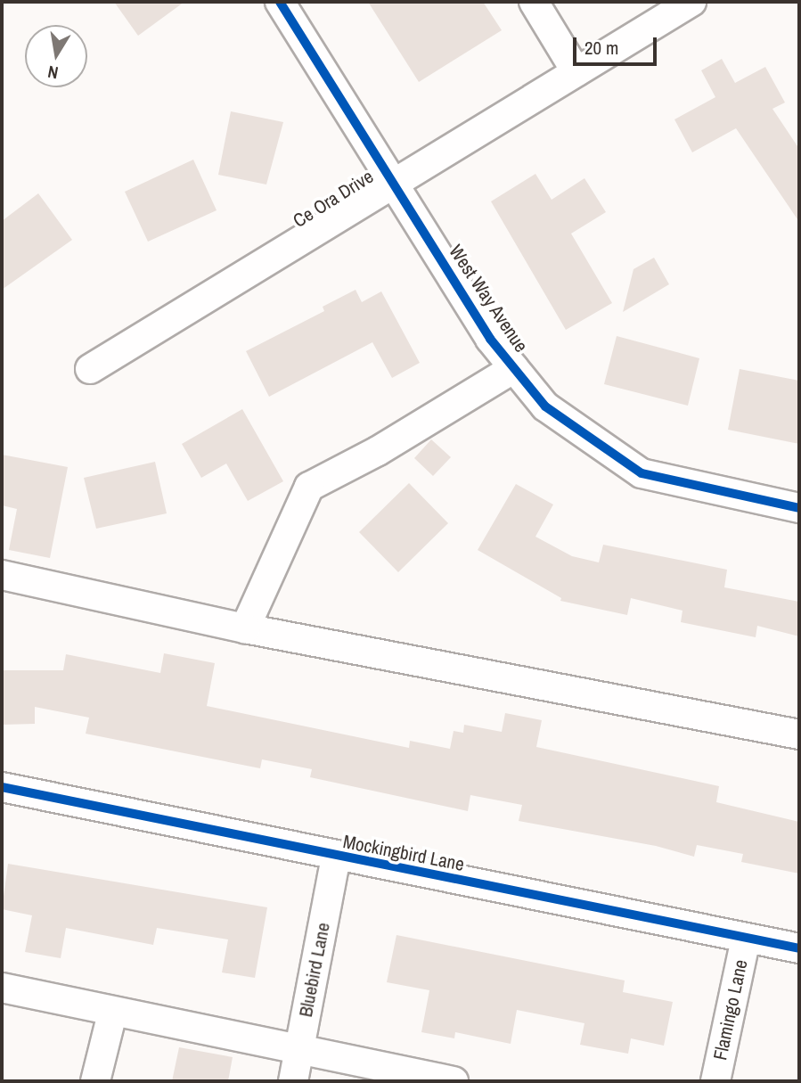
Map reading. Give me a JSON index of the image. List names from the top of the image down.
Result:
{
  "streets": {
    "street": [
      "Ce Ora Drive",
      "West Way Avenue",
      "Mockingbird Lane",
      "Bluebird Lane",
      "Flamingo Lane"
    ]
  },
  "crossings": [
    ["Ce Ora Drive", "West Way Avenue"],
    ["Mockingbird Lane", "Bluebird Lane"],
    ["Mockingbird Lane", "Flamingo Lane"]
  ],
  "scale_bar": "20 m",
  "north": "bottom"
}
